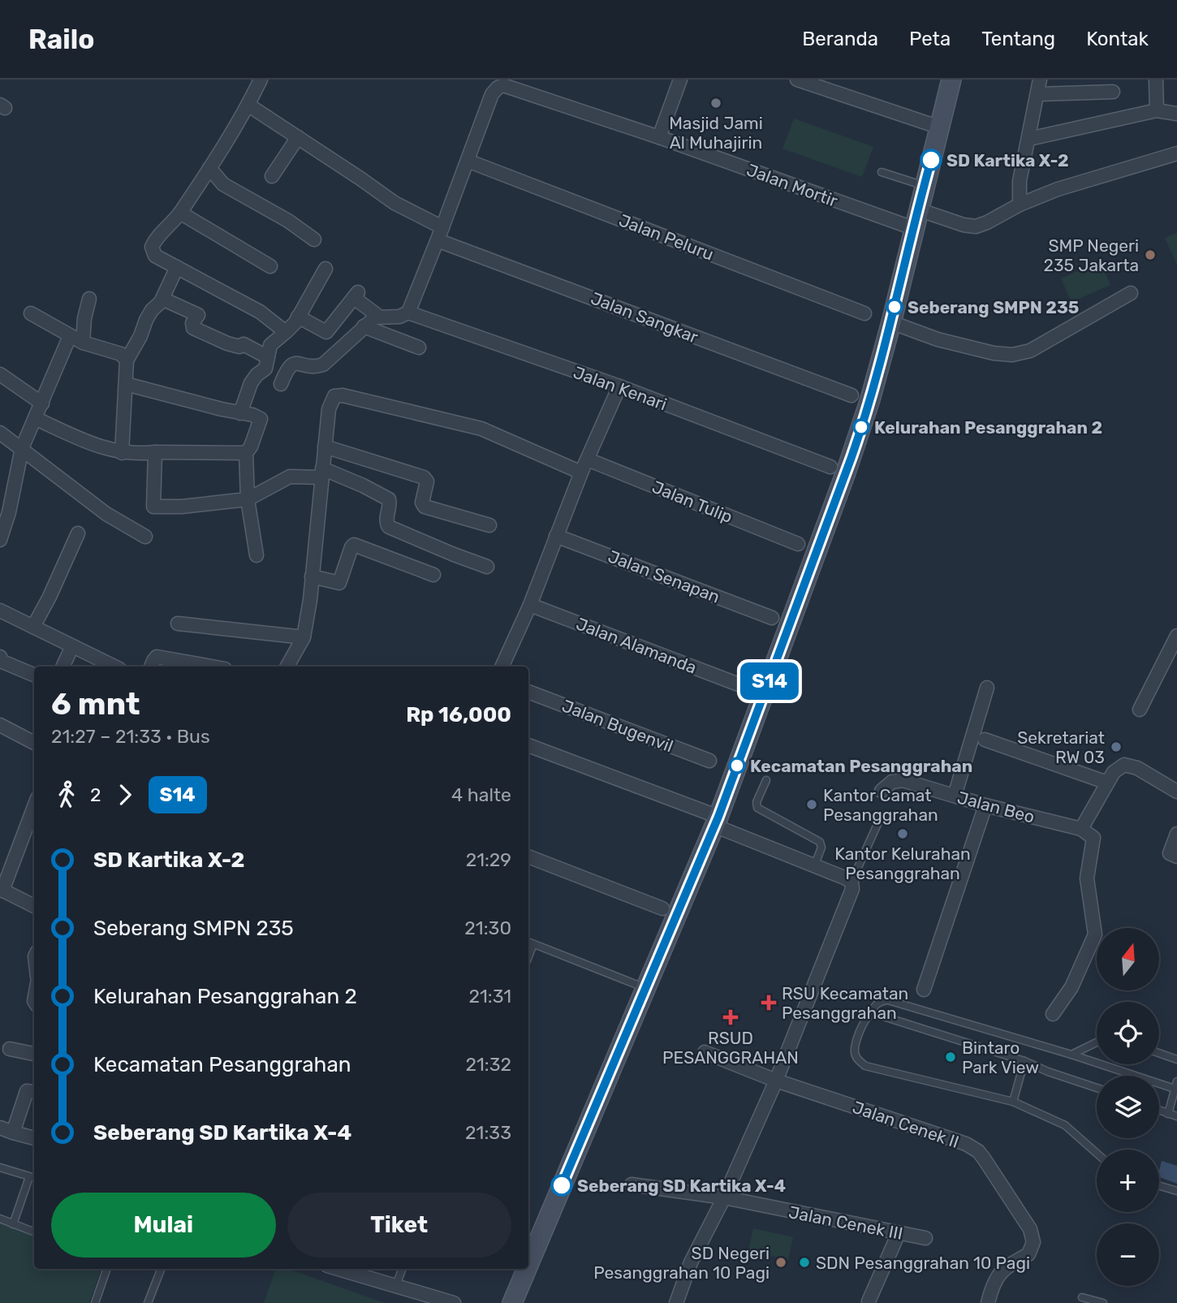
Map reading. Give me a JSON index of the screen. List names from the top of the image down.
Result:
{
  "streets": {
    "street": [
      "Jalan Mortir",
      "Jalan Peluru",
      "Jalan Sangkar",
      "Jalan Kenari",
      "Jalan Tulip",
      "Jalan Senapan",
      "Jalan Alamanda",
      "Jalan Bugenvil",
      "Jalan Beo",
      "Jalan Cenek II",
      "Jalan Cenek III"
    ]
  },
  "crossings": [
    ["Jalan Mortir", "Jalan Peluru"]
  ],
  "places": {
    "other": [
      "Masjid Jami Al Muhajirin",
      "SD Kartika X-2",
      "SMP Negeri 235 Jakarta",
      "Seberang SMPN 235",
      "Kelurahan Pesanggrahan 2",
      "Sekretariat RW 03",
      "Kecamatan Pesanggrahan",
      "Kantor Camat Pesanggrahan",
      "Kantor Kelurahan Pesanggrahan",
      "Bintaro Park View",
      "Seberang SD Kartika X-4",
      "SD Negeri Pesanggrahan 10 Pagi",
      "SDN Pesanggrahan 10 Pagi"
    ],
    "health": ["RSU Kecamatan Pesanggrahan", "RSUD PESANGGRAHAN"]
  },
  "lines": ["bus line S14"],
  "north": "top",
  "page": {
    "header": "Railo",
    "nav": [
      "Beranda",
      "Peta",
      "Tentang",
      "Kontak"
    ],
    "on_map": "S14",
    "heading": ["6 mnt", "21:27 – 21:33 · Bus", "Rp 16,000"],
    "legs": ["2", "S14", "4 halte"],
    "list": [
      {
        "name": "SD Kartika X-2",
        "value": "21:29"
      },
      {
        "name": "Seberang SMPN 235",
        "value": "21:30"
      },
      {
        "name": "Kelurahan Pesanggrahan 2",
        "value": "21:31"
      },
      {
        "name": "Kecamatan Pesanggrahan",
        "value": "21:32"
      },
      {
        "name": "Seberang SD Kartika X-4",
        "value": "21:33"
      }
    ],
    "map_buttons": ["+", "−"],
    "buttons": ["Mulai", "Tiket"]
  }
}
